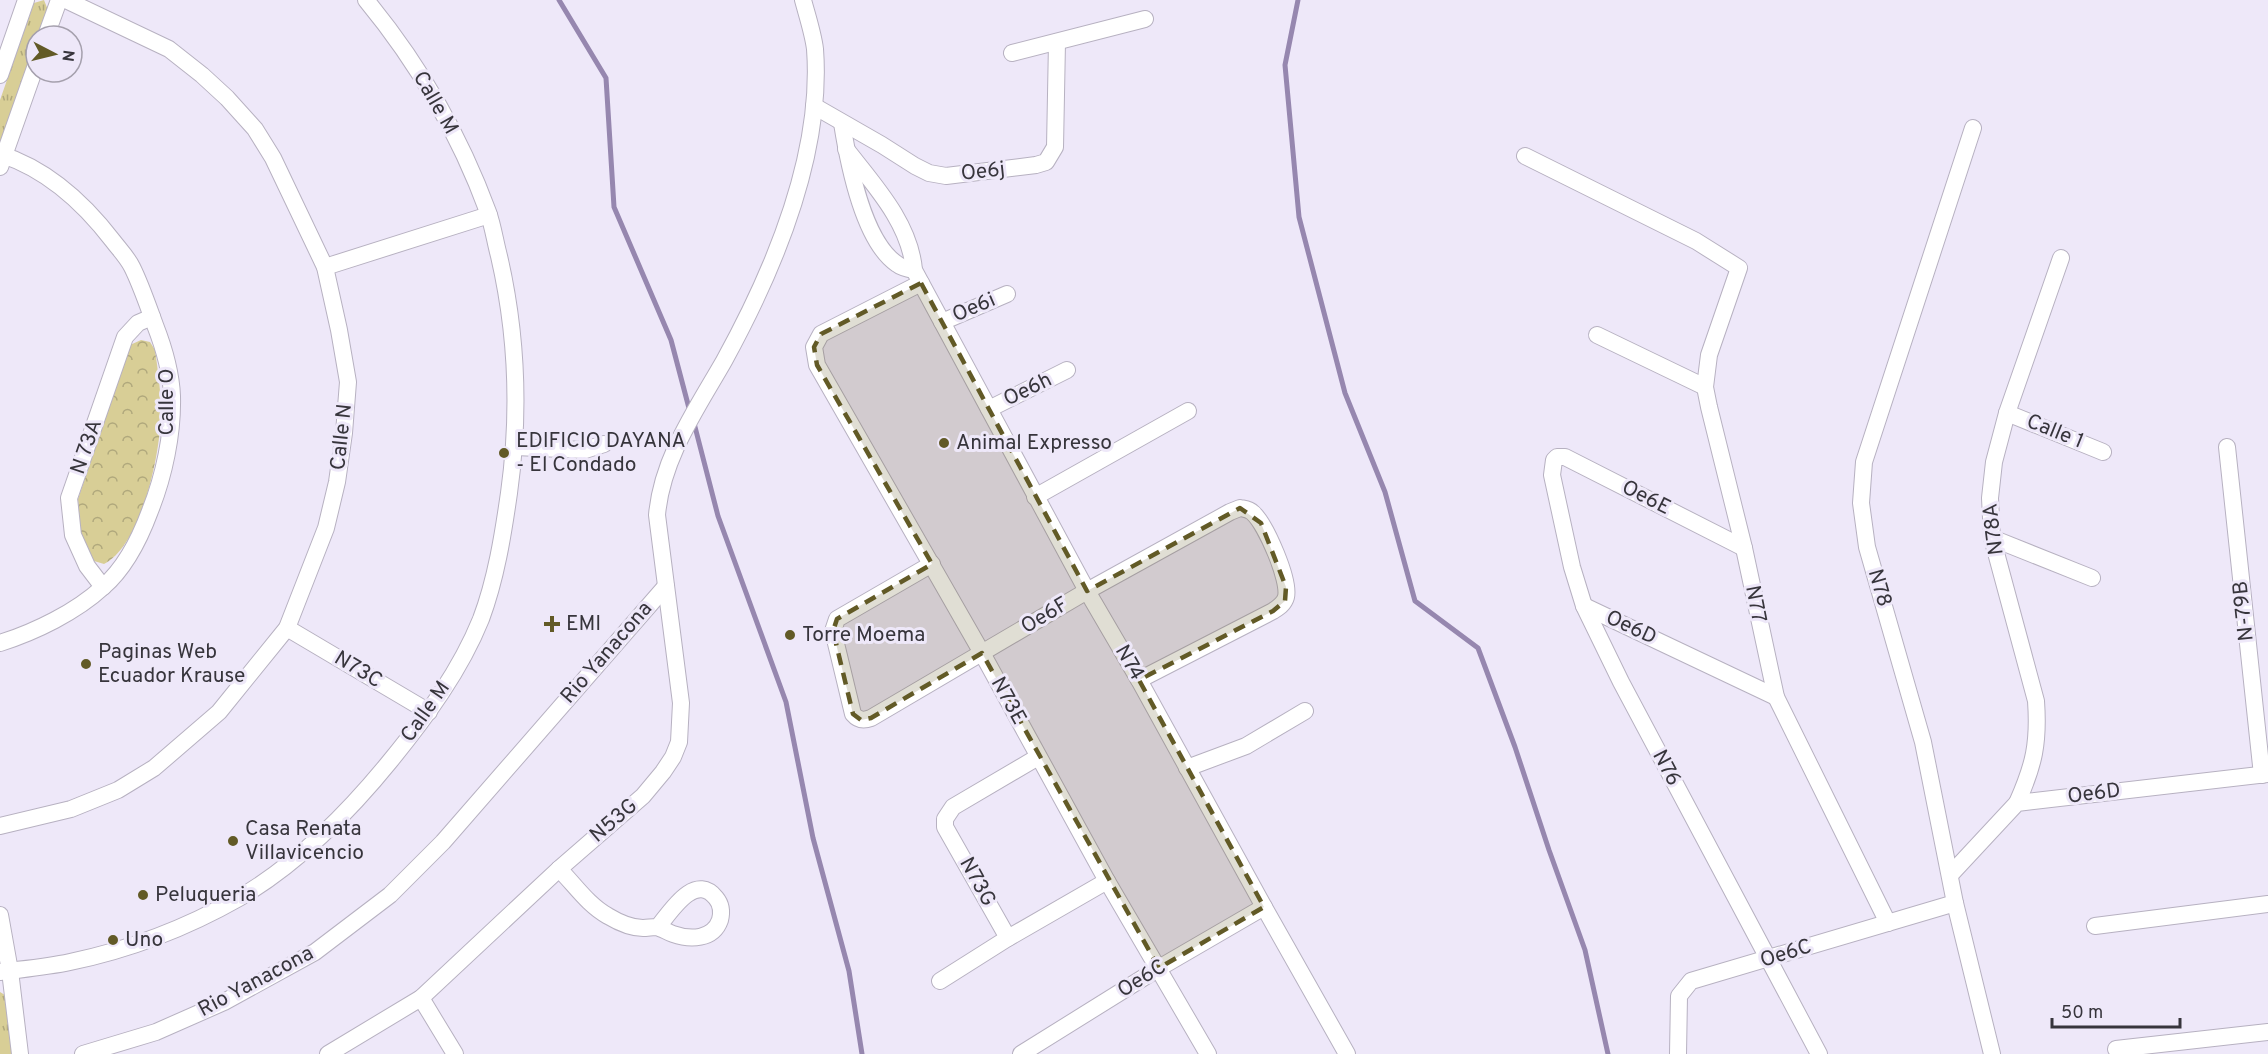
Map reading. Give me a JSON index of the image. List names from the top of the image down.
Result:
{
  "streets": {
    "street": [
      "Calle M",
      "Oe6j",
      "Oe6i",
      "Oe6h",
      "Calle O",
      "Calle 1",
      "Calle N",
      "N 73A",
      "Oe6E",
      "N78A",
      "N78",
      "N77",
      "N-79B",
      "Oe6F",
      "Oe6D",
      "Rio Yanacona",
      "N74",
      "N73C",
      "N73E",
      "N76",
      "N53G",
      "N73G",
      "Oe6C"
    ]
  },
  "crossings": [
    ["Calle M", "N73C"],
    ["Oe6j", "Rio Yanacona"],
    ["Oe6i", "N74"],
    ["Oe6h", "N74"],
    ["Calle O", "N 73A"],
    ["Calle 1", "N78A"],
    ["Calle N", "N73C"],
    ["Oe6E", "N77"],
    ["Oe6E", "N76"],
    ["N78A", "Oe6D"],
    ["N78", "Oe6C"],
    ["N77", "Oe6D"],
    ["N77", "Oe6C"],
    ["N-79B", "Oe6D"],
    ["Oe6F", "N74"],
    ["Oe6F", "N73E"],
    ["Oe6D", "N76"],
    ["Rio Yanacona", "N53G"],
    ["N74", "N73E"],
    ["N74", "Oe6C"],
    ["N73E", "N73G"],
    ["N73E", "Oe6C"],
    ["N76", "Oe6C"]
  ],
  "places": {
    "other": [
      "Animal Expresso",
      "EDIFICIO DAYANA - El Condado",
      "Torre Moema",
      "Paginas Web Ecuador Krause",
      "Casa Renata Villavicencio",
      "Peluqueria",
      "Uno"
    ],
    "health": ["EMI"]
  },
  "scale_bar": "50 m",
  "north": "right"
}
